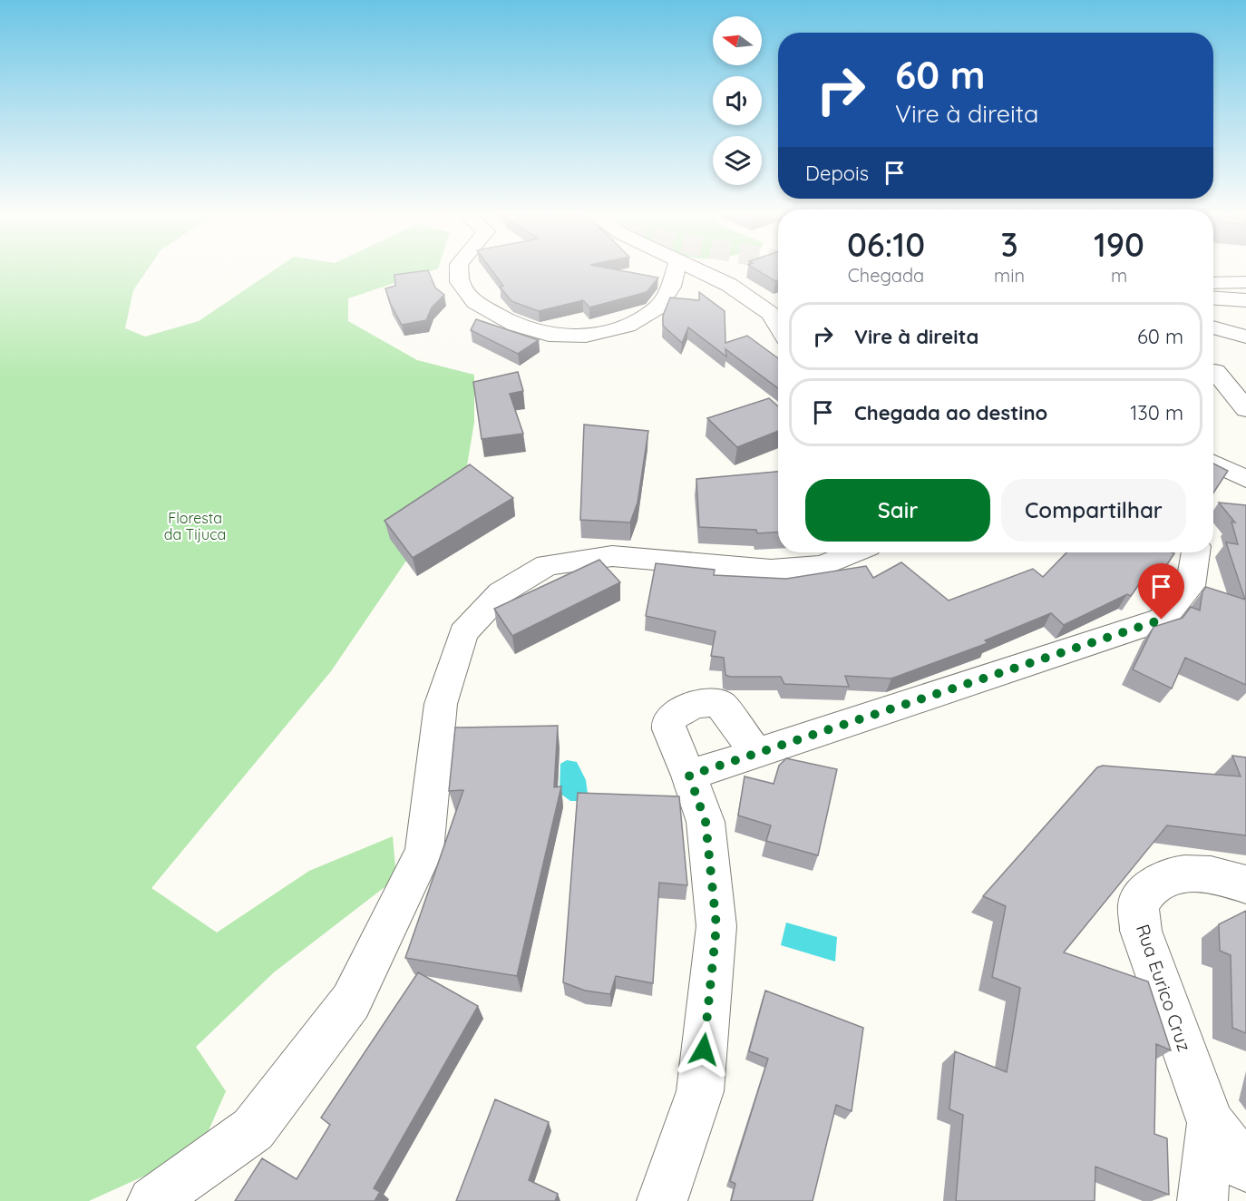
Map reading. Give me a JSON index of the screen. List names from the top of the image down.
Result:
{
  "streets": {
    "main road": ["Rua Eurico Cruz"]
  },
  "parks": ["Floresta da Tijuca"],
  "north": "left",
  "page": {
    "turn": ["60 m", "Vire à direita"],
    "then": "Depois",
    "eta": [
      "06:10",
      "Chegada",
      "3",
      "min",
      "190",
      "m"
    ],
    "list": [
      {
        "name": "Vire à direita",
        "value": "60 m"
      },
      {
        "name": "Chegada ao destino",
        "value": "130 m"
      }
    ],
    "buttons": ["Sair", "Compartilhar"]
  }
}
